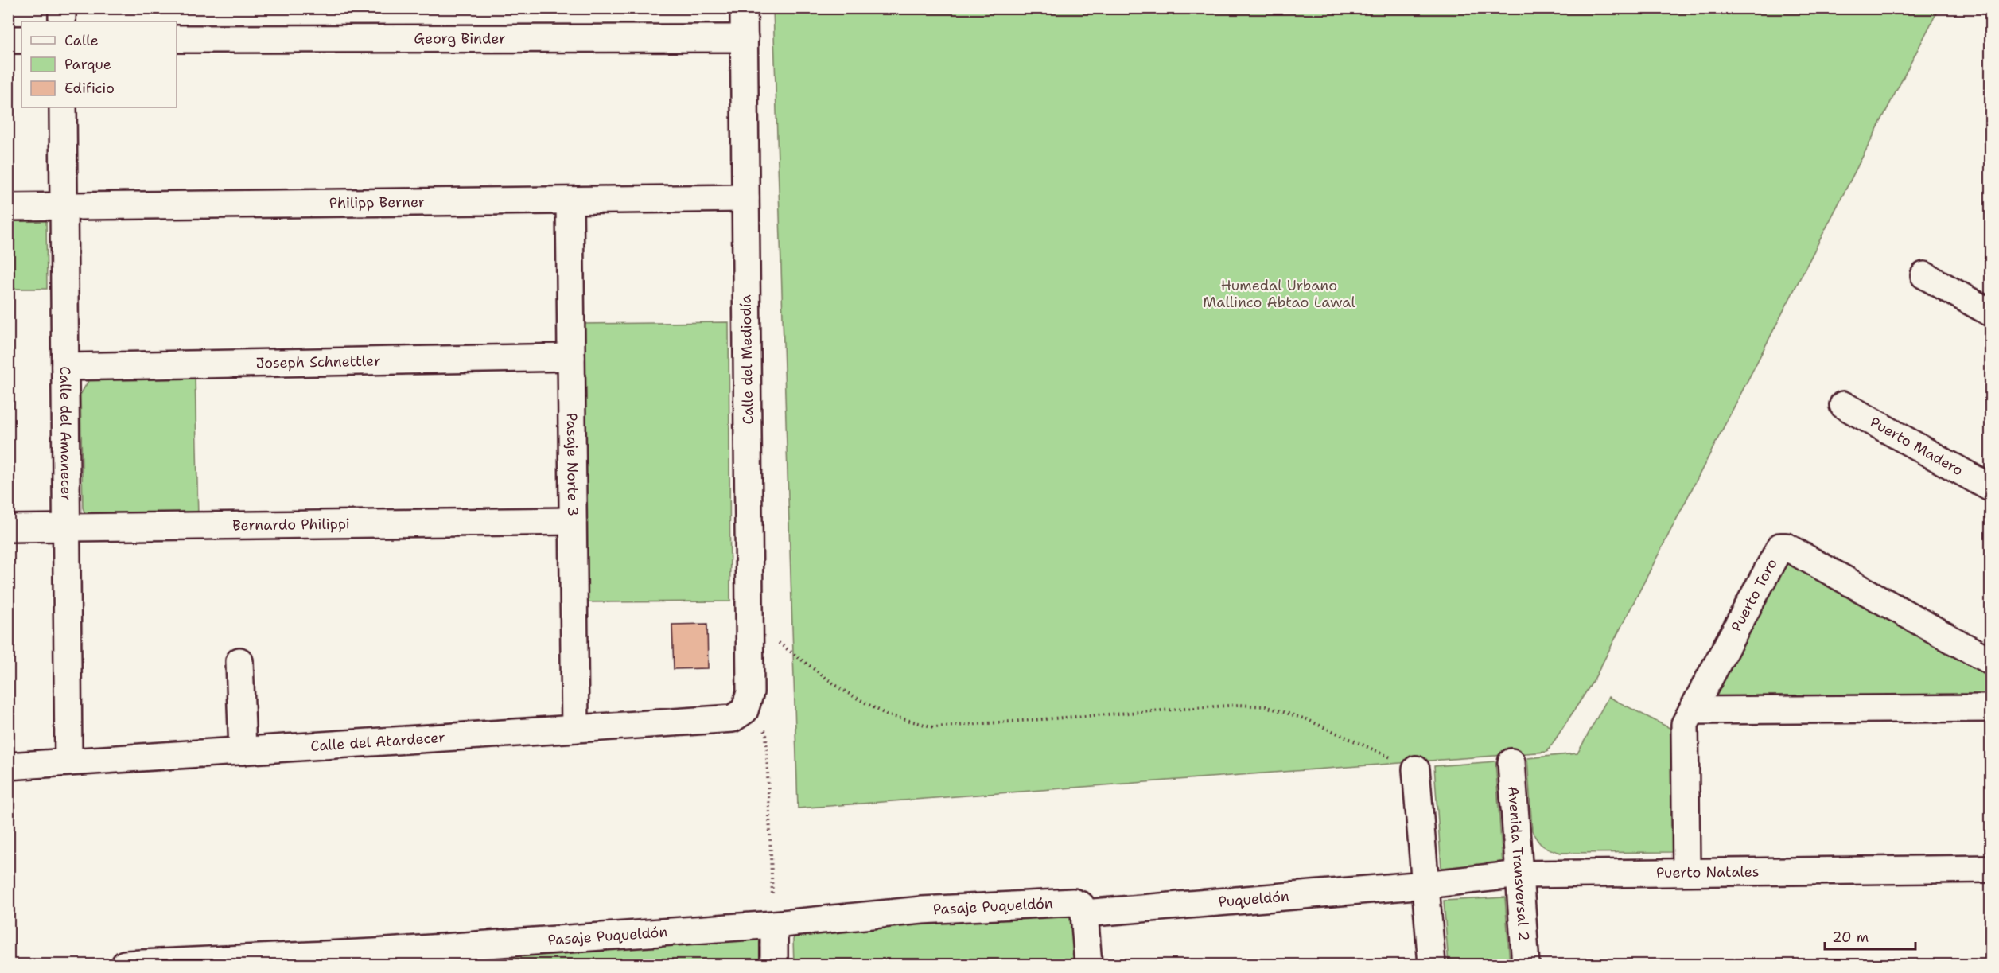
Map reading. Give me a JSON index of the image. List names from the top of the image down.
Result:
{
  "streets": {
    "street": [
      "Georg Binder",
      "Philipp Berner",
      "Calle del Mediodía",
      "Joseph Schnettler",
      "Calle del Amanecer",
      "Puerto Madero",
      "Pasaje Norte 3",
      "Bernardo Philippi",
      "Puerto Toro",
      "Calle del Atardecer",
      "Avenida Transversal 2",
      "Puerto Natales",
      "Puqueldón",
      "Pasaje Puqueldón"
    ]
  },
  "crossings": [
    ["Georg Binder", "Calle del Mediodía"],
    ["Philipp Berner", "Calle del Mediodía"],
    ["Philipp Berner", "Calle del Amanecer"],
    ["Philipp Berner", "Pasaje Norte 3"],
    ["Calle del Mediodía", "Calle del Atardecer"],
    ["Joseph Schnettler", "Calle del Amanecer"],
    ["Joseph Schnettler", "Pasaje Norte 3"],
    ["Calle del Amanecer", "Bernardo Philippi"],
    ["Calle del Amanecer", "Calle del Atardecer"],
    ["Pasaje Norte 3", "Bernardo Philippi"],
    ["Pasaje Norte 3", "Calle del Atardecer"],
    ["Puerto Toro", "Puerto Natales"],
    ["Avenida Transversal 2", "Puerto Natales"],
    ["Puerto Natales", "Puqueldón"],
    ["Puqueldón", "Pasaje Puqueldón"]
  ],
  "parks": ["Humedal Urbano Mallinco Abtao Lawal"],
  "legend": ["Calle", "Parque", "Edificio"],
  "scale_bar": "20 m"
}
